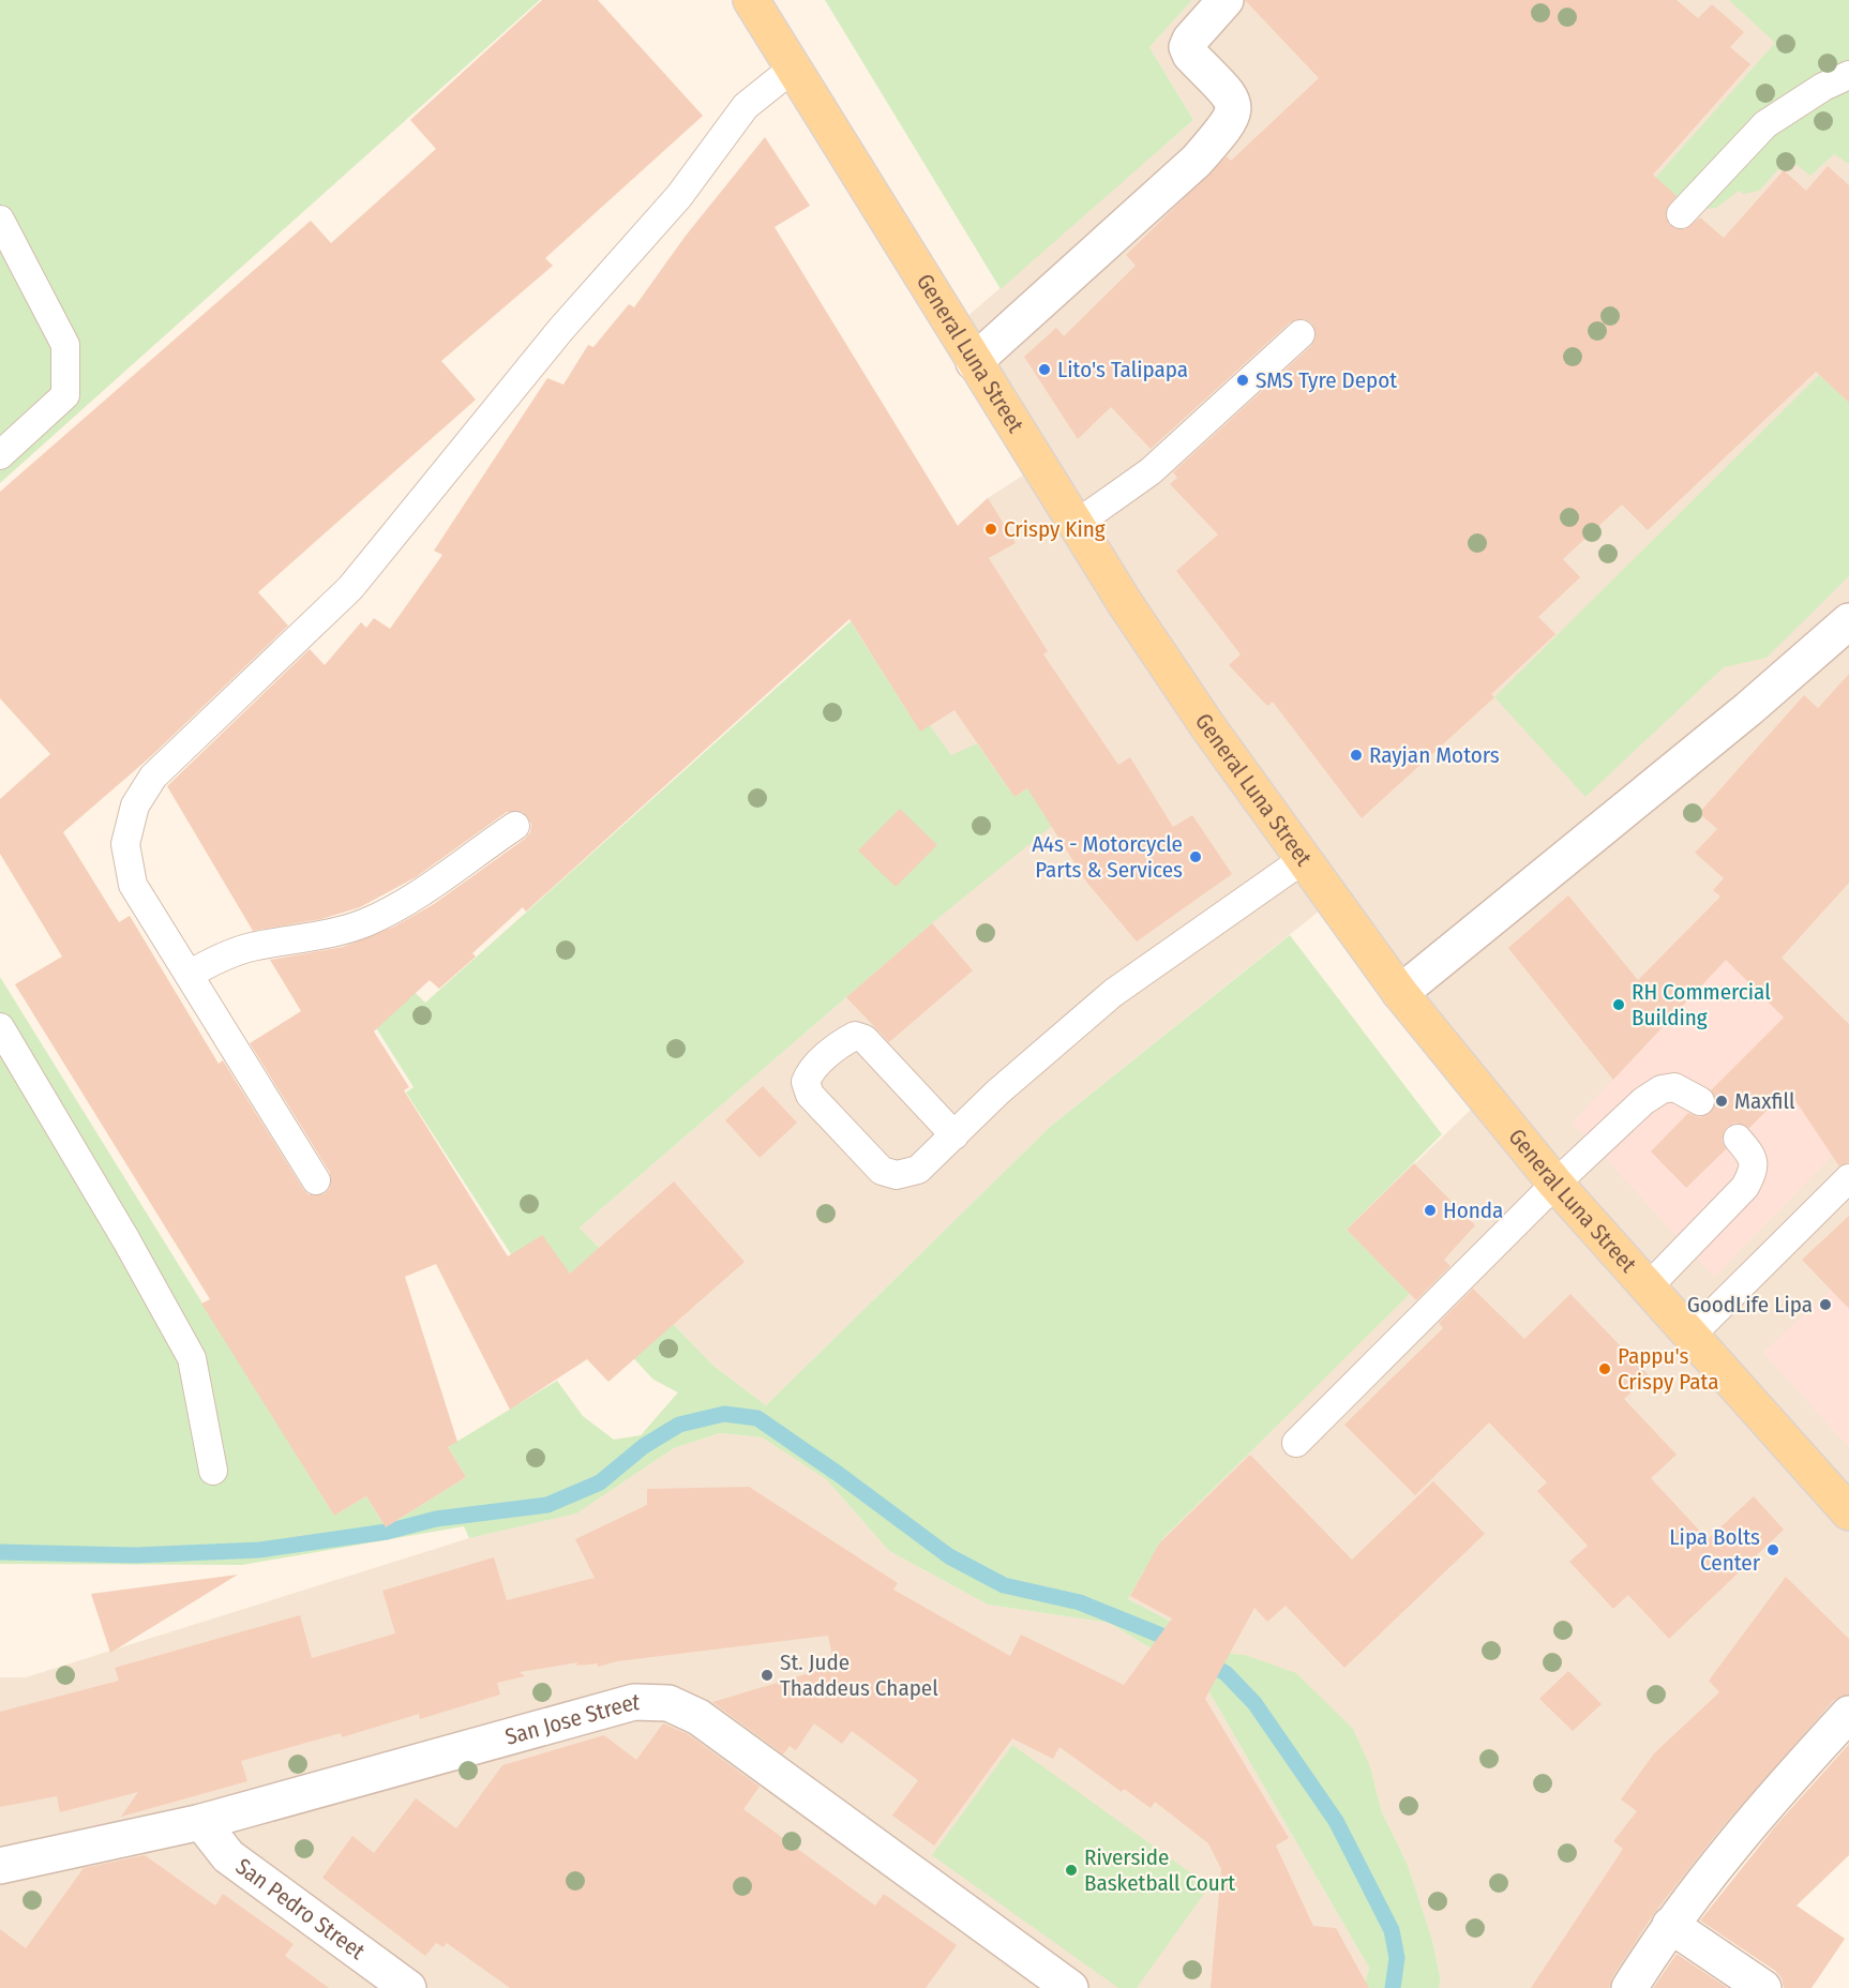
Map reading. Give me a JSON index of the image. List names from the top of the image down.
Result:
{
  "streets": {
    "main road": ["General Luna Street"],
    "street": ["San Jose Street", "San Pedro Street"]
  },
  "crossings": [
    ["San Jose Street", "San Pedro Street"]
  ],
  "places": [
    "Lito's Talipapa",
    "SMS Tyre Depot",
    "Crispy King",
    "Rayjan Motors",
    "A4s - Motorcycle Parts & Services",
    "RH Commercial Building",
    "Maxfill",
    "Honda",
    "GoodLife Lipa",
    "Pappu's Crispy Pata",
    "Lipa Bolts Center",
    "St. Jude Thaddeus Chapel",
    "Riverside Basketball Court"
  ]
}
